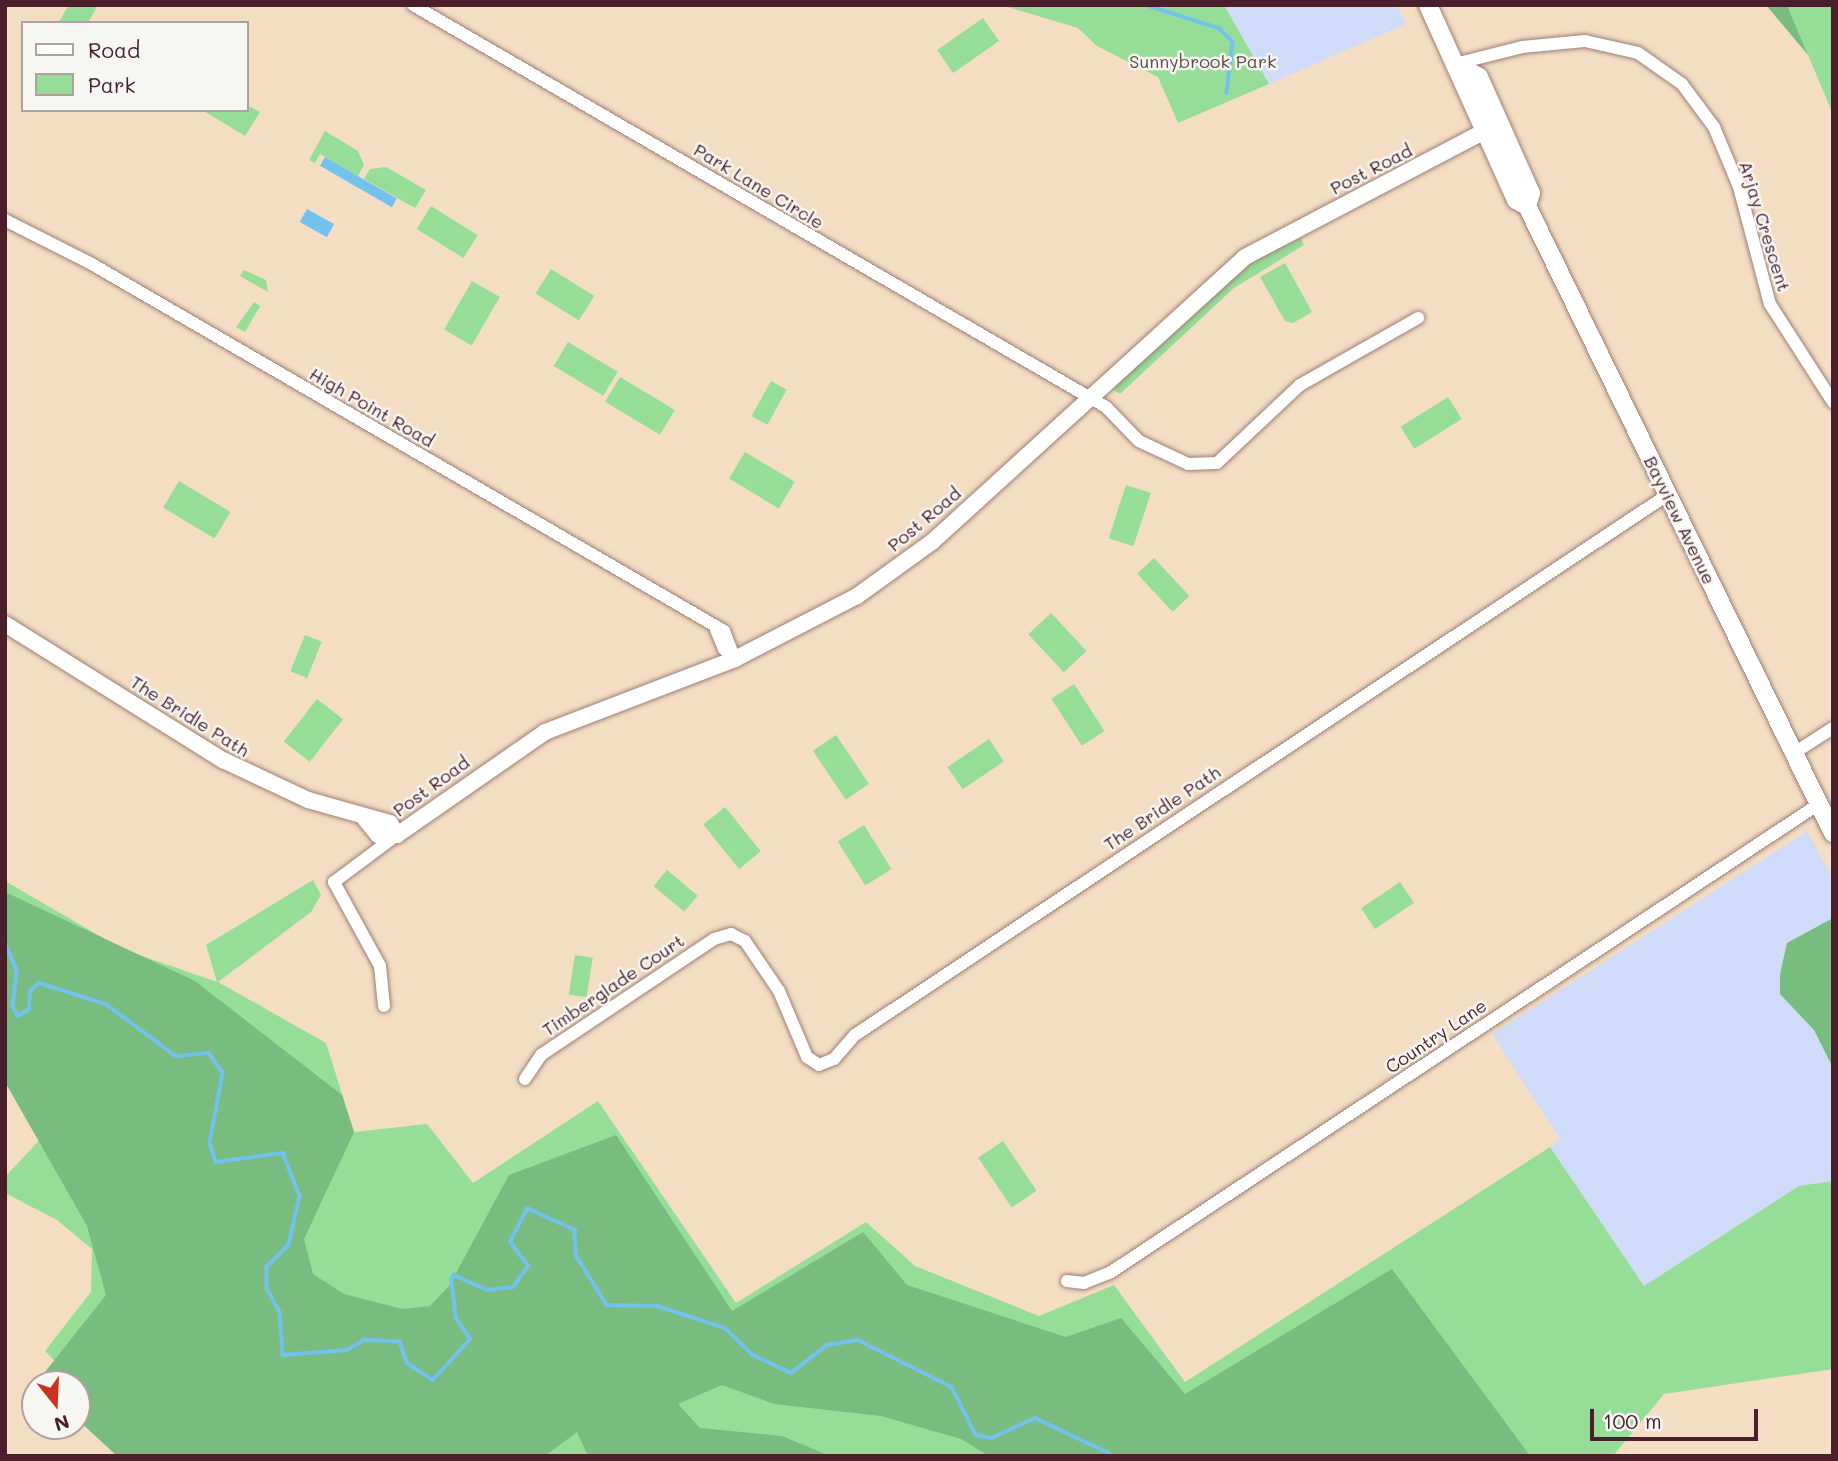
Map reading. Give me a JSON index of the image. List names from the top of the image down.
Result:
{
  "streets": {
    "main road": ["Bayview Avenue"],
    "street": [
      "Post Road",
      "Park Lane Circle",
      "Arjay Crescent",
      "High Point Road",
      "The Bridle Path",
      "Timberglade Court",
      "Country Lane"
    ]
  },
  "crossings": [
    ["Post Road", "Park Lane Circle"],
    ["Post Road", "High Point Road"],
    ["Post Road", "Bayview Avenue"],
    ["Post Road", "The Bridle Path"],
    ["Arjay Crescent", "Bayview Avenue"],
    ["Bayview Avenue", "The Bridle Path"],
    ["Bayview Avenue", "Country Lane"],
    ["The Bridle Path", "Timberglade Court"]
  ],
  "parks": ["Sunnybrook Park"],
  "legend": ["Road", "Park"],
  "scale_bar": "100 m",
  "north": "bottom"
}
